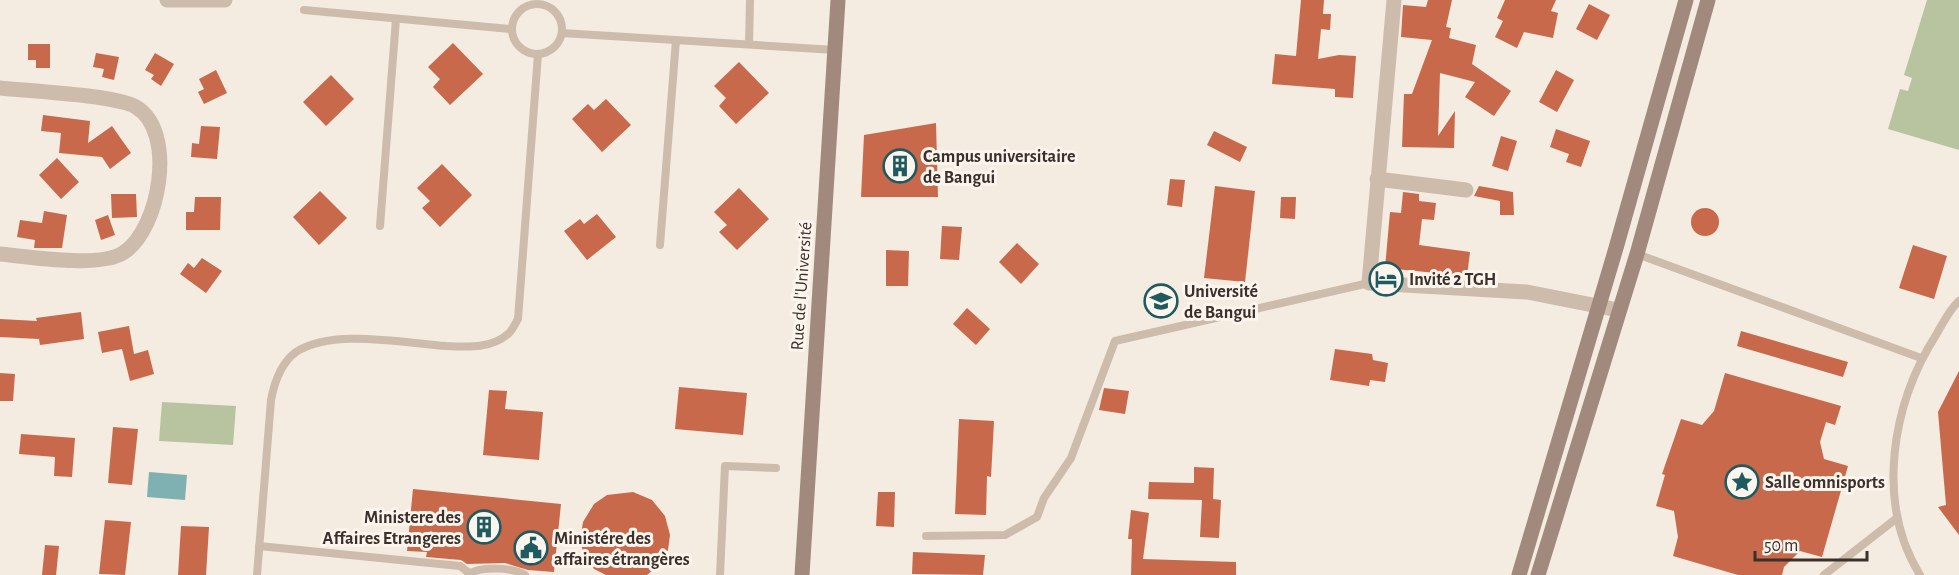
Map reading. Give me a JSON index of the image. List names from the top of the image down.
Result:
{
  "streets": {
    "street": ["Rue de l'Université"]
  },
  "places": {
    "building": ["Campus universitaire de Bangui", "Ministere des Affaires Etrangeres"],
    "hotel": ["Invité 2 TGH"],
    "school or university": ["Université de Bangui"],
    "place": ["Salle omnisports"],
    "public building": ["Ministére des affaires étrangères"]
  },
  "scale_bar": "50 m"
}
